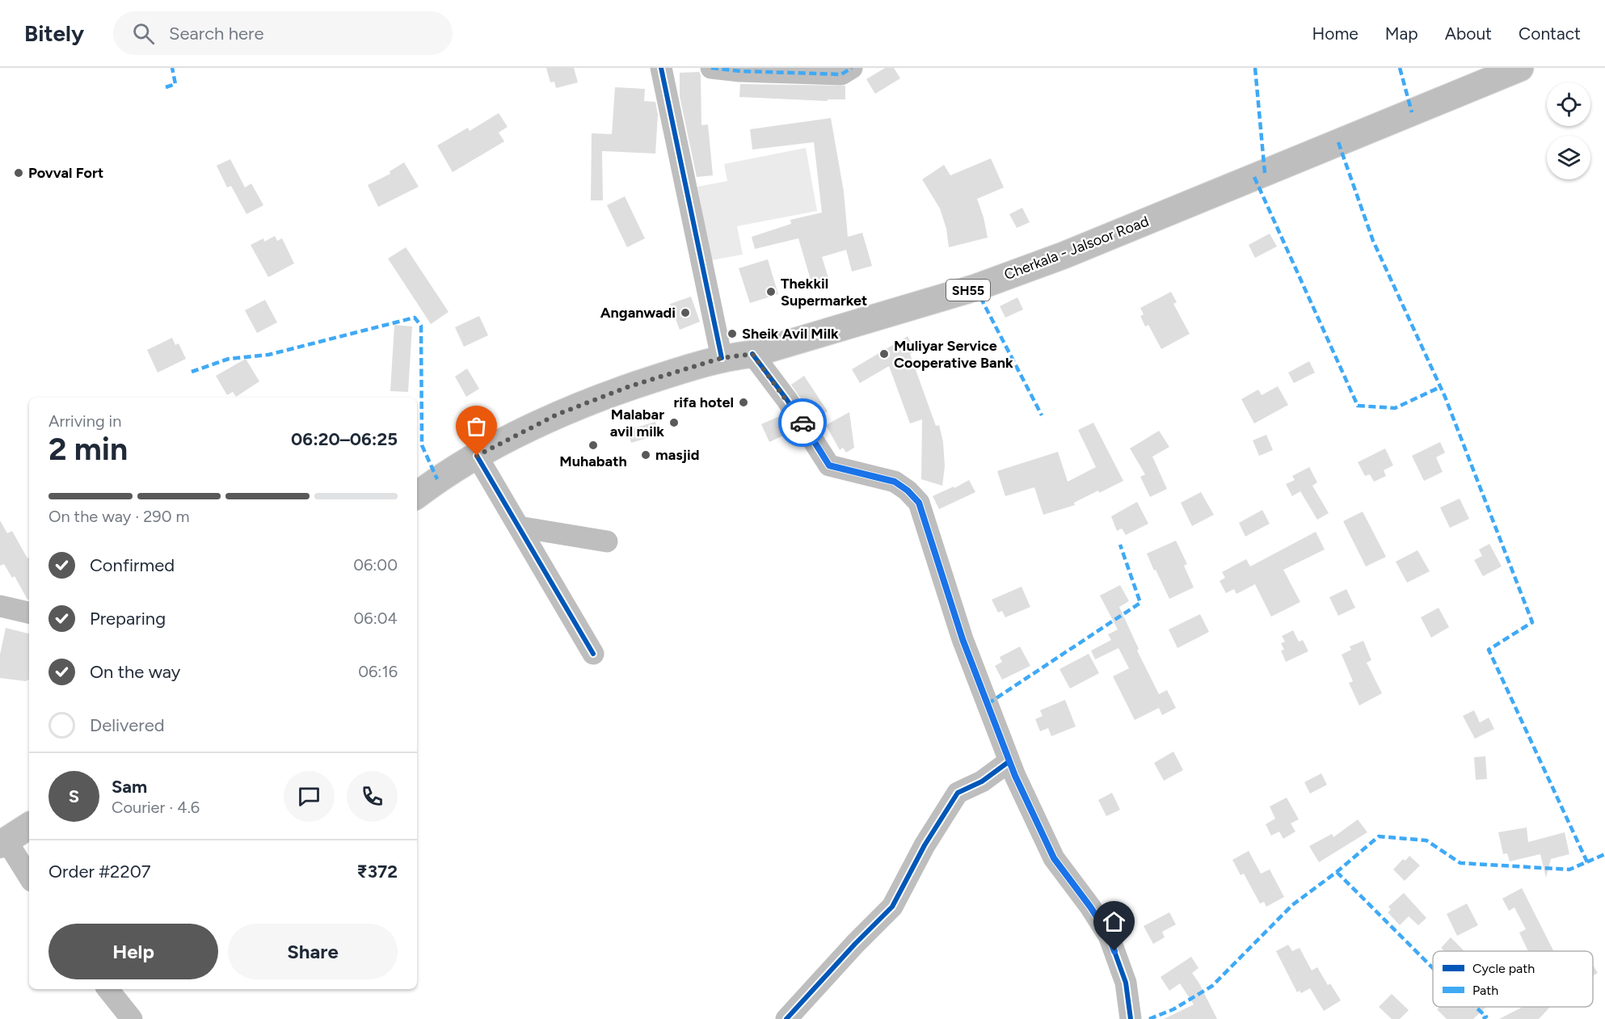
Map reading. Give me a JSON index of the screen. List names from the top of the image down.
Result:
{
  "streets": {
    "main road": ["Cherkala - Jalsoor Road", "SH55"]
  },
  "places": [
    "Povval Fort",
    "Thekkil Supermarket",
    "Anganwadi",
    "Sheik Avil Milk",
    "Muliyar Service Cooperative Bank",
    "rifa hotel",
    "Malabar avil milk",
    "Muhabath",
    "masjid"
  ],
  "legend": ["Cycle path", "Path"],
  "page": {
    "header": "Bitely",
    "search": "Search here",
    "nav": [
      "Home",
      "Map",
      "About",
      "Contact"
    ],
    "heading": ["2 min", "Arriving in", "06:20–06:25"],
    "panel": [
      "Sam",
      "Courier · 4.6",
      "Order #2207",
      "₹372"
    ],
    "bar": "On the way · 290 m",
    "list": [
      ["Confirmed", "06:00"],
      ["Preparing", "06:04"],
      ["On the way", "06:16"],
      "Delivered"
    ],
    "round": "S",
    "buttons": ["Help", "Share"]
  }
}
